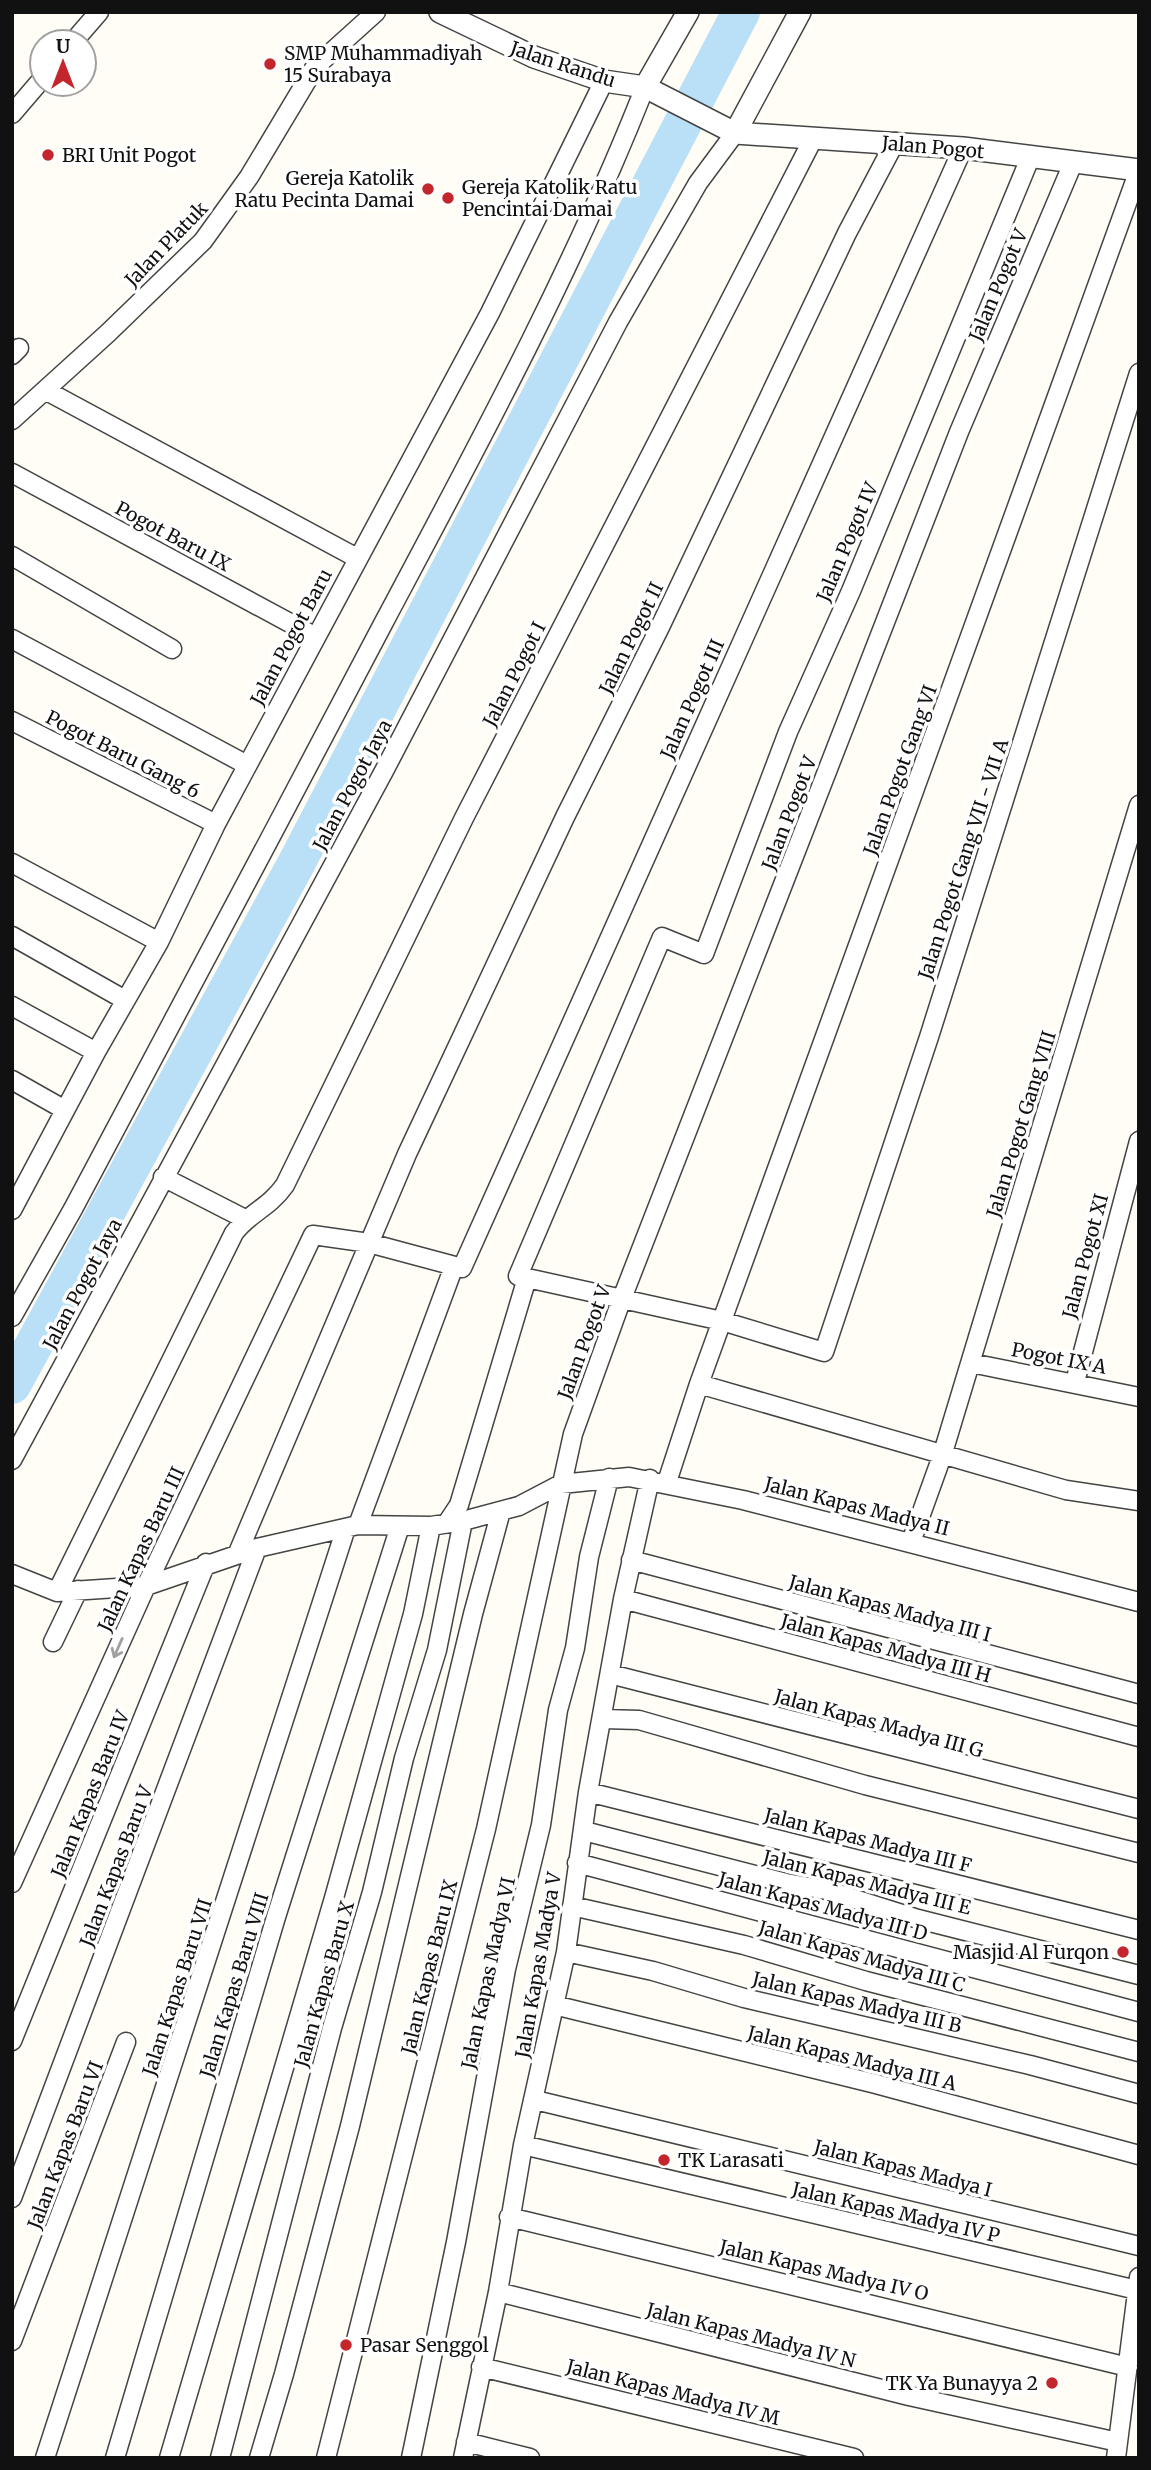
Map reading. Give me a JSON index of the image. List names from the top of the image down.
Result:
{
  "streets": {
    "street": [
      "Jalan Randu",
      "Jalan Pogot",
      "Jalan Platuk",
      "Jalan Pogot V",
      "Pogot Baru IX",
      "Jalan Pogot IV",
      "Jalan Pogot Baru",
      "Jalan Pogot II",
      "Jalan Pogot I",
      "Jalan Pogot III",
      "Pogot Baru Gang 6",
      "Jalan Pogot Gang VI",
      "Jalan Pogot Jaya",
      "Jalan Pogot Gang VII - VII A",
      "Jalan Pogot Gang VIII",
      "Jalan Pogot XI",
      "Pogot IX A",
      "Jalan Kapas Madya II",
      "Jalan Kapas Baru III",
      "Jalan Kapas Madya III I",
      "Jalan Kapas Madya III H",
      "Jalan Kapas Madya III G",
      "Jalan Kapas Baru IV",
      "Jalan Kapas Madya III F",
      "Jalan Kapas Baru V",
      "Jalan Kapas Madya III E",
      "Jalan Kapas Madya III D",
      "Jalan Kapas Madya III C",
      "Jalan Kapas Madya V",
      "Jalan Kapas Baru IX",
      "Jalan Kapas Madya VI",
      "Jalan Kapas Baru X",
      "Jalan Kapas Baru VIII",
      "Jalan Kapas Baru VII",
      "Jalan Kapas Madya III B",
      "Jalan Kapas Madya III A",
      "Jalan Kapas Baru VI",
      "Jalan Kapas Madya I",
      "Jalan Kapas Madya IV P",
      "Jalan Kapas Madya IV O",
      "Jalan Kapas Madya IV N",
      "Jalan Kapas Madya IV M"
    ]
  },
  "crossings": [
    ["Jalan Randu", "Jalan Pogot"],
    ["Jalan Randu", "Jalan Pogot Baru"],
    ["Jalan Randu", "Jalan Pogot Jaya"],
    ["Jalan Pogot", "Jalan Pogot V"],
    ["Jalan Pogot", "Jalan Pogot IV"],
    ["Jalan Pogot", "Jalan Pogot II"],
    ["Jalan Pogot", "Jalan Pogot I"],
    ["Jalan Pogot", "Jalan Pogot III"],
    ["Jalan Pogot", "Jalan Pogot Gang VI"],
    ["Jalan Pogot", "Jalan Pogot Jaya"],
    ["Jalan Pogot V", "Jalan Kapas Madya II"],
    ["Jalan Pogot V", "Jalan Kapas Baru IX"],
    ["Pogot Baru IX", "Jalan Pogot Baru"],
    ["Jalan Pogot Baru", "Pogot Baru Gang 6"],
    ["Jalan Pogot II", "Jalan Kapas Madya II"],
    ["Jalan Pogot II", "Jalan Kapas Baru III"],
    ["Jalan Pogot III", "Jalan Kapas Madya II"],
    ["Jalan Pogot III", "Jalan Kapas Baru VII"],
    ["Jalan Pogot Gang VI", "Jalan Pogot Gang VII - VII A"],
    ["Jalan Pogot Gang VI", "Jalan Kapas Madya II"],
    ["Jalan Pogot Gang VI", "Jalan Kapas Madya V"],
    ["Jalan Pogot Gang VIII", "Pogot IX A"],
    ["Jalan Pogot Gang VIII", "Jalan Kapas Madya II"],
    ["Jalan Pogot XI", "Pogot IX A"],
    ["Jalan Kapas Madya II", "Jalan Kapas Baru III"],
    ["Jalan Kapas Madya II", "Jalan Kapas Baru IV"],
    ["Jalan Kapas Madya II", "Jalan Kapas Baru V"],
    ["Jalan Kapas Madya II", "Jalan Kapas Madya V"],
    ["Jalan Kapas Madya II", "Jalan Kapas Baru IX"],
    ["Jalan Kapas Madya II", "Jalan Kapas Madya VI"],
    ["Jalan Kapas Madya II", "Jalan Kapas Baru X"],
    ["Jalan Kapas Madya II", "Jalan Kapas Baru VIII"],
    ["Jalan Kapas Madya II", "Jalan Kapas Baru VII"],
    ["Jalan Kapas Madya III I", "Jalan Kapas Madya V"],
    ["Jalan Kapas Madya III H", "Jalan Kapas Madya V"],
    ["Jalan Kapas Madya III G", "Jalan Kapas Madya V"],
    ["Jalan Kapas Madya III F", "Jalan Kapas Madya V"],
    ["Jalan Kapas Madya III E", "Jalan Kapas Madya V"],
    ["Jalan Kapas Madya III D", "Jalan Kapas Madya V"],
    ["Jalan Kapas Madya III C", "Jalan Kapas Madya V"],
    ["Jalan Kapas Madya V", "Jalan Kapas Madya III B"],
    ["Jalan Kapas Madya V", "Jalan Kapas Madya III A"],
    ["Jalan Kapas Madya V", "Jalan Kapas Madya I"],
    ["Jalan Kapas Madya V", "Jalan Kapas Madya IV P"],
    ["Jalan Kapas Madya V", "Jalan Kapas Madya IV O"],
    ["Jalan Kapas Madya V", "Jalan Kapas Madya IV N"],
    ["Jalan Kapas Madya V", "Jalan Kapas Madya IV M"]
  ],
  "places": [
    "SMP Muhammadiyah 15 Surabaya",
    "BRI Unit Pogot",
    "Gereja Katolik Ratu Pecinta Damai",
    "Gereja Katolik Ratu Pencintai Damai",
    "Masjid Al Furqon",
    "TK Larasati",
    "Pasar Senggol",
    "TK Ya Bunayya 2"
  ],
  "north": "top"
}
